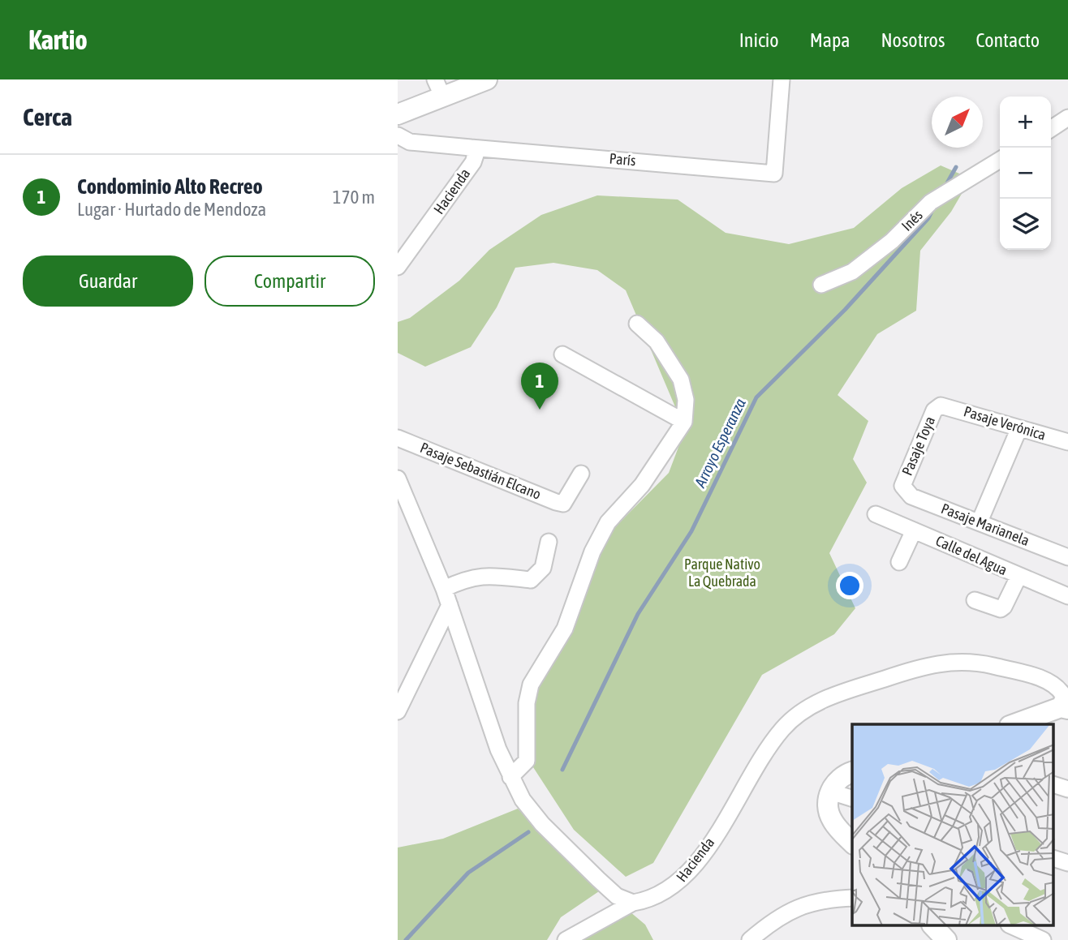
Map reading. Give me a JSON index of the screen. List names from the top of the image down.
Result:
{
  "streets": {
    "street": [
      "París",
      "Hacienda",
      "Inés",
      "Pasaje Verónica",
      "Pasaje Toya",
      "Pasaje Sebastián Elcano",
      "Pasaje Marianela",
      "Calle del Agua"
    ]
  },
  "crossings": [
    ["París", "Hacienda"],
    ["Pasaje Verónica", "Pasaje Toya"],
    ["Pasaje Toya", "Pasaje Marianela"]
  ],
  "water": ["Arroyo Esperanza"],
  "parks": ["Parque Nativo La Quebrada"],
  "north": "top right",
  "page": {
    "header": "Kartio",
    "nav": [
      "Inicio",
      "Mapa",
      "Nosotros",
      "Contacto"
    ],
    "heading": "Cerca",
    "map_buttons": ["+", "−"],
    "list": [
      {
        "mark": "1",
        "name": "Condominio Alto Recreo",
        "note": "Lugar · Hurtado de Mendoza",
        "value": "170 m"
      }
    ],
    "buttons": ["Guardar", "Compartir"],
    "pins": "1"
  }
}
